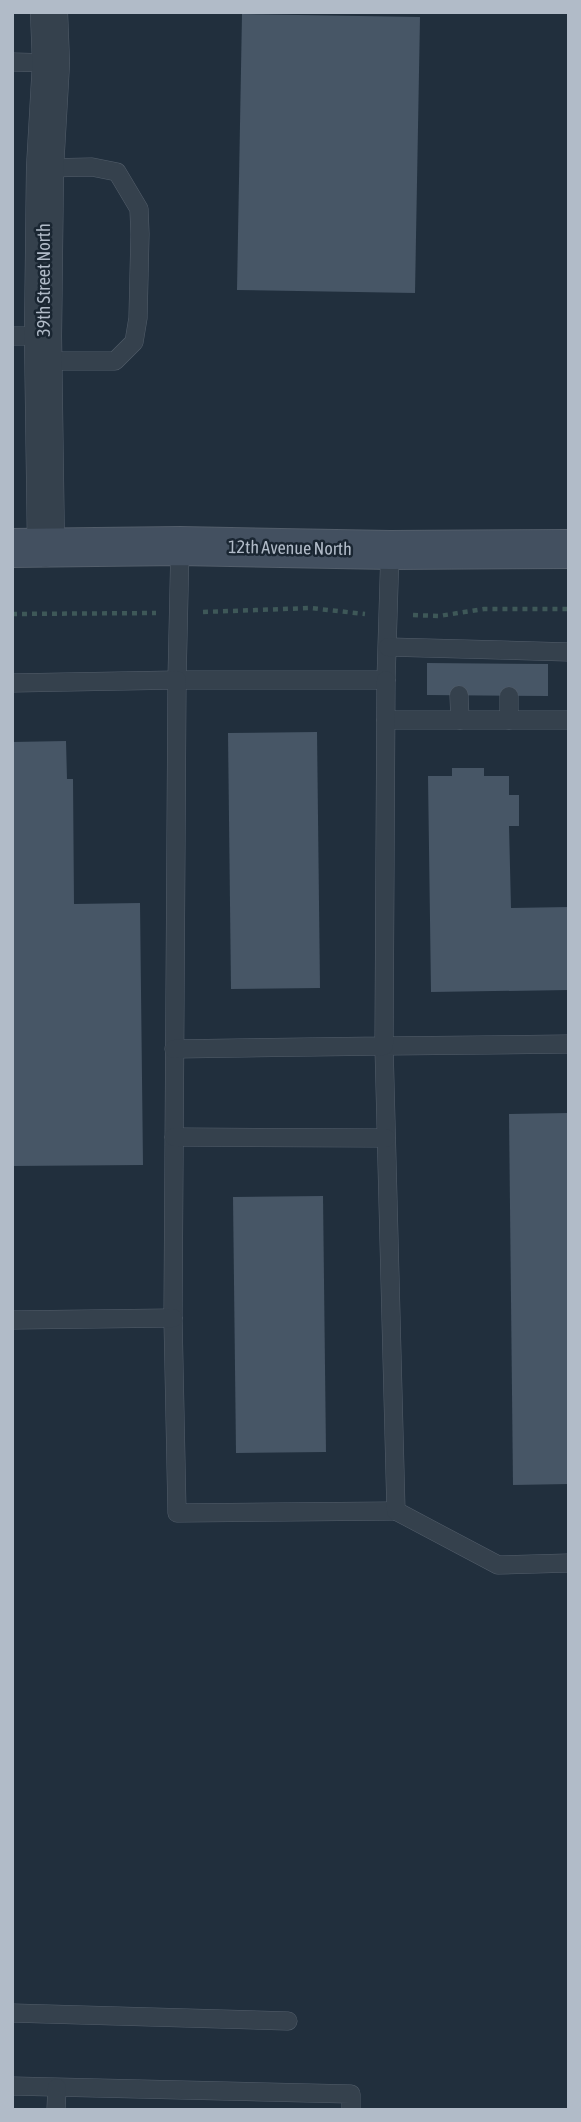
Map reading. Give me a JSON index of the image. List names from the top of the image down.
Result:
{
  "streets": {
    "main road": ["12th Avenue North"],
    "street": ["39th Street North"]
  },
  "crossings": [
    ["39th Street North", "12th Avenue North"]
  ]
}
